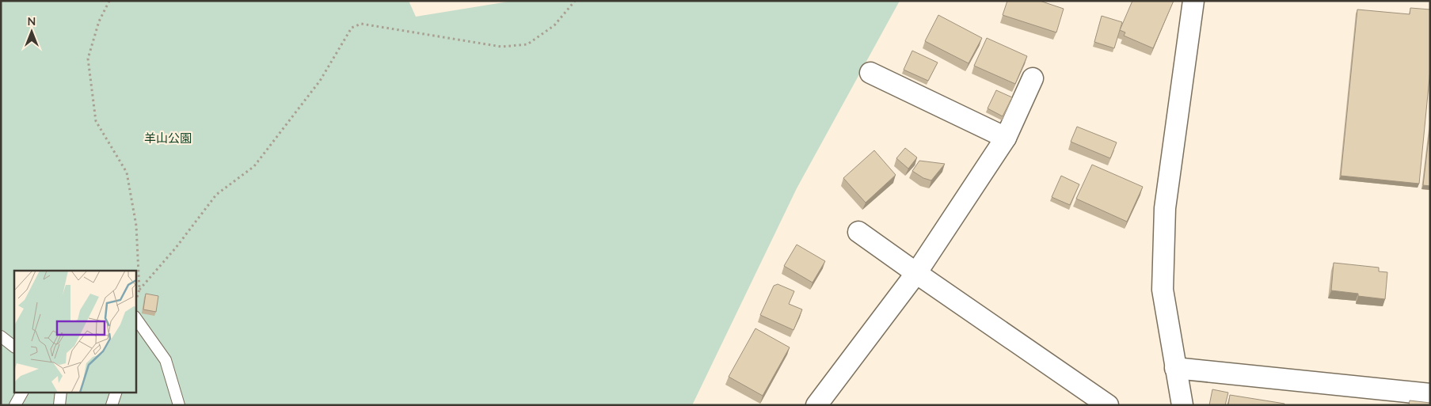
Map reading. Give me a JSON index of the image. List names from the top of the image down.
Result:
{
  "parks": ["羊山公園"],
  "north": "top"
}
